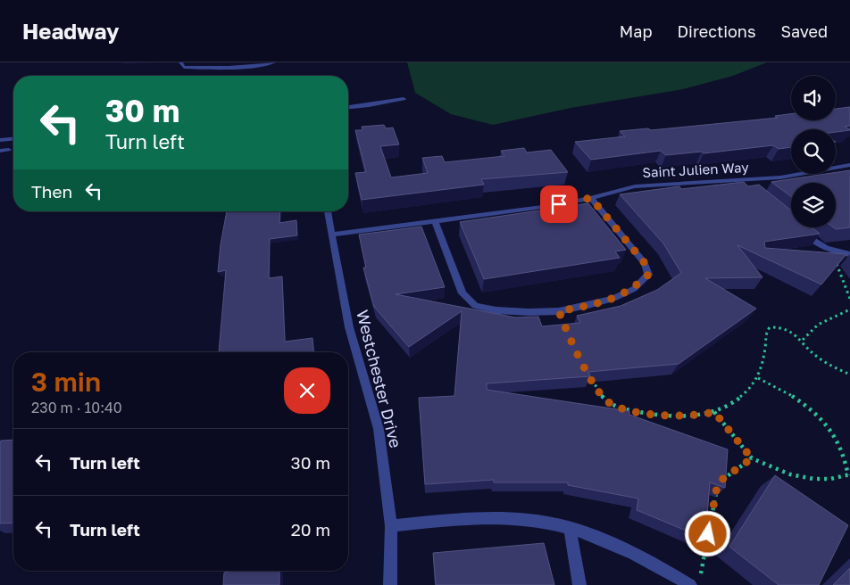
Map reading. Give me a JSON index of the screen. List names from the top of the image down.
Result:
{
  "streets": {
    "street": ["Saint Julien Way", "Westchester Drive"]
  },
  "crossings": [
    ["Saint Julien Way", "Westchester Drive"]
  ],
  "page": {
    "header": "Headway",
    "nav": ["Map", "Directions", "Saved"],
    "turn": ["30 m", "Turn left"],
    "then": "Then",
    "heading": ["3 min", "230 m · 10:40"],
    "list": [
      {
        "name": "Turn left",
        "value": "30 m"
      },
      {
        "name": "Turn left",
        "value": "20 m"
      }
    ]
  }
}
